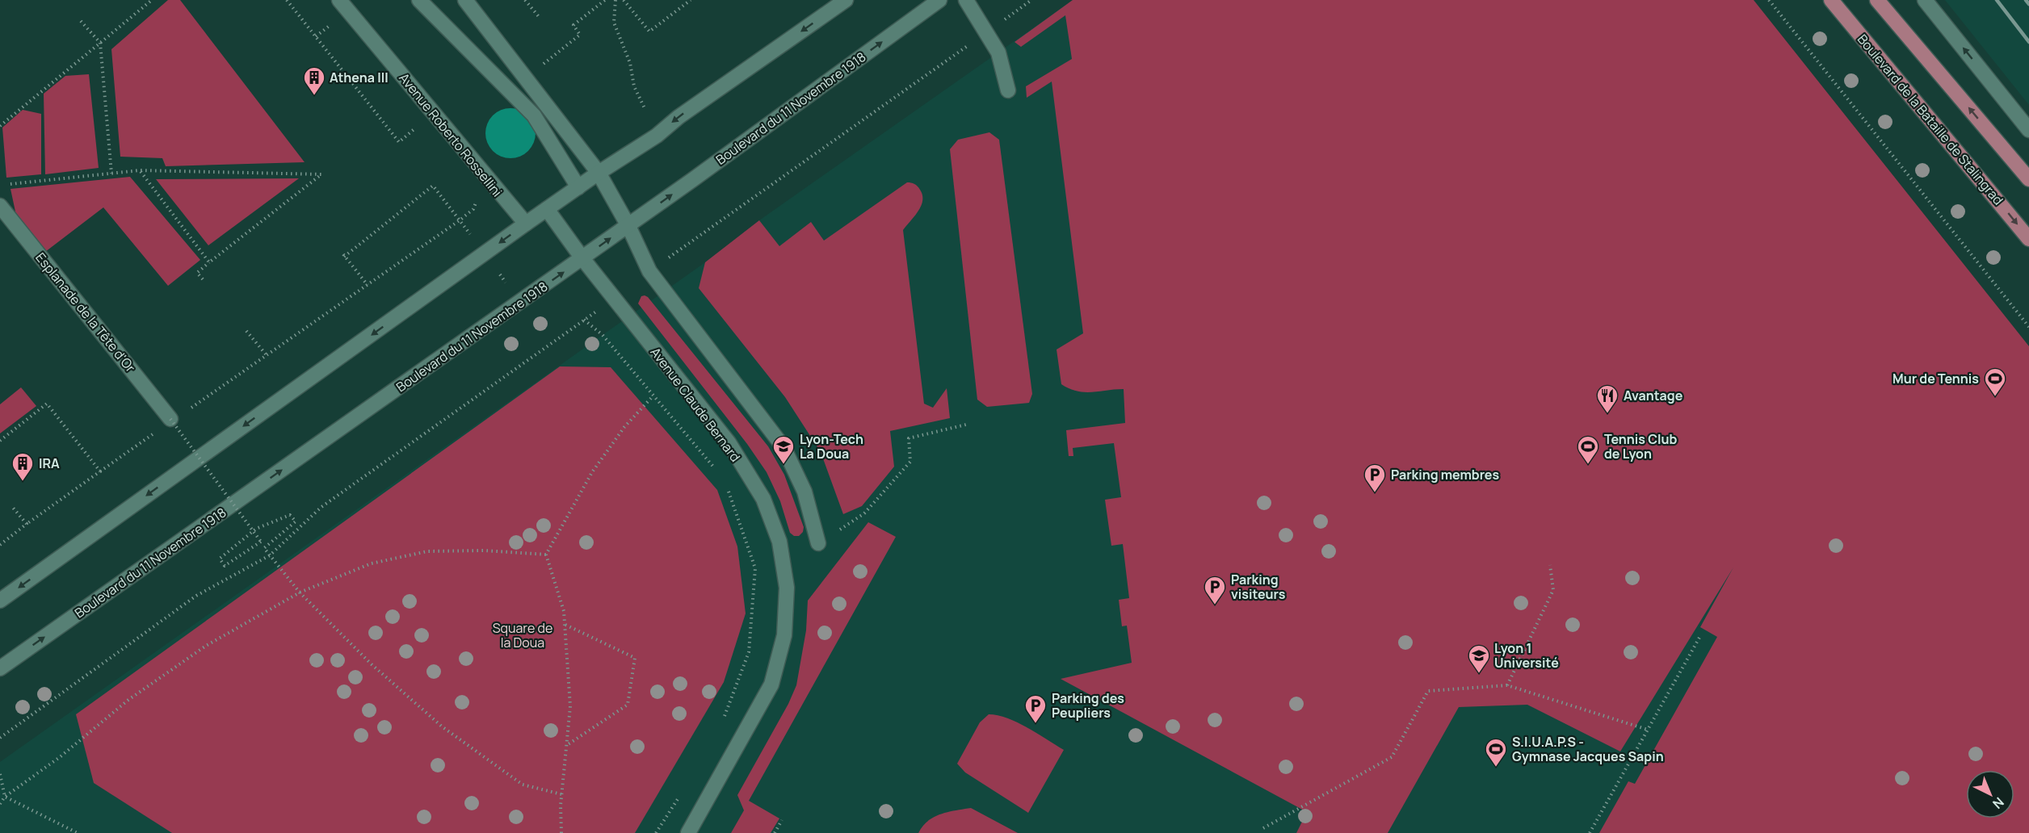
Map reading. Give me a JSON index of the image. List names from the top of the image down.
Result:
{
  "streets": {
    "main road": ["Boulevard de la Bataille de Stalingrad"],
    "street": [
      "Boulevard du 11 Novembre 1918",
      "Avenue Roberto Rossellini",
      "Esplanade de la Tête d'Or",
      "Avenue Claude Bernard"
    ]
  },
  "crossings": [
    ["Boulevard du 11 Novembre 1918", "Avenue Claude Bernard"]
  ],
  "parks": ["Square de la Doua"],
  "places": {
    "building": ["Athena III", "IRA"],
    "sports": ["Mur de Tennis", "Tennis Club de Lyon", "S.I.U.A.P.S - Gymnase Jacques Sapin"],
    "restaurant": ["Avantage"],
    "school or university": ["Lyon-Tech La Doua", "Lyon 1 Université"],
    "parking": ["Parking membres", "Parking visiteurs", "Parking des Peupliers"]
  },
  "north": "bottom right"
}
